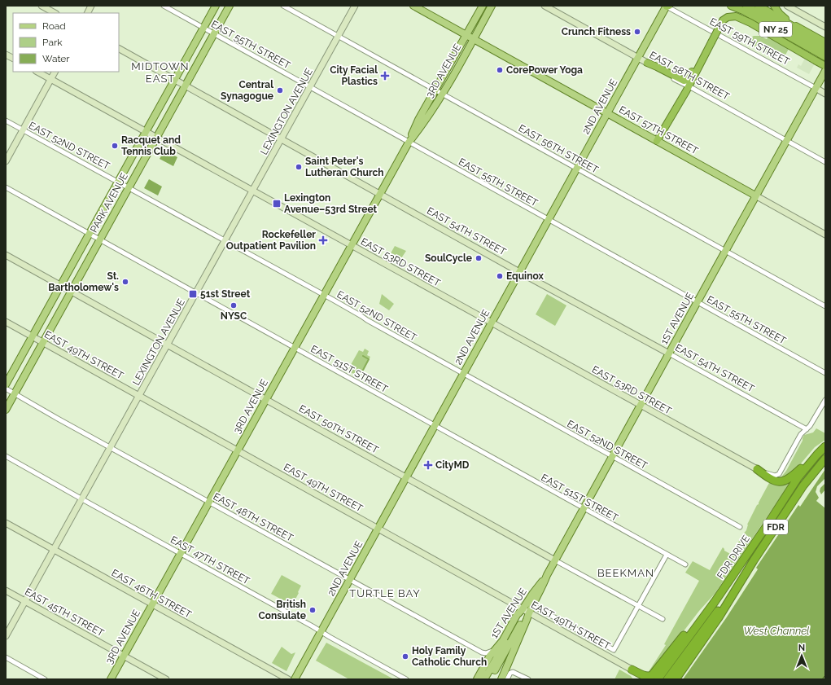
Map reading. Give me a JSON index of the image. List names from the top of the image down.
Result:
{
  "streets": {
    "highway": ["NY 25", "FDR", "FDR DRIVE"],
    "main road": [
      "EAST 59TH STREET",
      "3RD AVENUE",
      "EAST 58TH STREET",
      "2ND AVENUE",
      "LEXINGTON AVENUE",
      "EAST 57TH STREET",
      "PARK AVENUE",
      "EAST 54TH STREET",
      "EAST 53RD STREET",
      "1ST AVENUE",
      "EAST 49TH STREET",
      "EAST 50TH STREET",
      "EAST 46TH STREET",
      "EAST 45TH STREET"
    ],
    "street": [
      "EAST 55TH STREET",
      "EAST 52ND STREET",
      "EAST 56TH STREET",
      "EAST 51ST STREET",
      "EAST 48TH STREET",
      "EAST 47TH STREET"
    ]
  },
  "crossings": [
    ["EAST 59TH STREET", "2ND AVENUE"],
    ["EAST 59TH STREET", "1ST AVENUE"],
    ["EAST 55TH STREET", "3RD AVENUE"],
    ["EAST 55TH STREET", "2ND AVENUE"],
    ["EAST 55TH STREET", "LEXINGTON AVENUE"],
    ["EAST 55TH STREET", "PARK AVENUE"],
    ["EAST 55TH STREET", "1ST AVENUE"],
    ["3RD AVENUE", "EAST 57TH STREET"],
    ["3RD AVENUE", "EAST 52ND STREET"],
    ["3RD AVENUE", "EAST 56TH STREET"],
    ["3RD AVENUE", "EAST 54TH STREET"],
    ["3RD AVENUE", "EAST 53RD STREET"],
    ["3RD AVENUE", "EAST 49TH STREET"],
    ["3RD AVENUE", "EAST 51ST STREET"],
    ["3RD AVENUE", "EAST 50TH STREET"],
    ["3RD AVENUE", "EAST 48TH STREET"],
    ["3RD AVENUE", "EAST 47TH STREET"],
    ["3RD AVENUE", "EAST 46TH STREET"],
    ["3RD AVENUE", "EAST 45TH STREET"],
    ["EAST 58TH STREET", "2ND AVENUE"],
    ["EAST 58TH STREET", "1ST AVENUE"],
    ["2ND AVENUE", "EAST 57TH STREET"],
    ["2ND AVENUE", "EAST 52ND STREET"],
    ["2ND AVENUE", "EAST 56TH STREET"],
    ["2ND AVENUE", "EAST 54TH STREET"],
    ["2ND AVENUE", "EAST 53RD STREET"],
    ["2ND AVENUE", "EAST 49TH STREET"],
    ["2ND AVENUE", "EAST 51ST STREET"],
    ["2ND AVENUE", "EAST 50TH STREET"],
    ["2ND AVENUE", "EAST 48TH STREET"],
    ["2ND AVENUE", "EAST 47TH STREET"],
    ["LEXINGTON AVENUE", "EAST 52ND STREET"],
    ["LEXINGTON AVENUE", "EAST 56TH STREET"],
    ["LEXINGTON AVENUE", "EAST 54TH STREET"],
    ["LEXINGTON AVENUE", "EAST 53RD STREET"],
    ["LEXINGTON AVENUE", "EAST 49TH STREET"],
    ["LEXINGTON AVENUE", "EAST 51ST STREET"],
    ["LEXINGTON AVENUE", "EAST 50TH STREET"],
    ["LEXINGTON AVENUE", "EAST 48TH STREET"],
    ["LEXINGTON AVENUE", "EAST 47TH STREET"],
    ["LEXINGTON AVENUE", "EAST 46TH STREET"],
    ["LEXINGTON AVENUE", "EAST 45TH STREET"],
    ["EAST 57TH STREET", "1ST AVENUE"],
    ["EAST 52ND STREET", "PARK AVENUE"],
    ["EAST 52ND STREET", "1ST AVENUE"],
    ["EAST 56TH STREET", "1ST AVENUE"],
    ["PARK AVENUE", "EAST 54TH STREET"],
    ["PARK AVENUE", "EAST 53RD STREET"],
    ["PARK AVENUE", "EAST 49TH STREET"],
    ["PARK AVENUE", "EAST 51ST STREET"],
    ["PARK AVENUE", "EAST 50TH STREET"],
    ["PARK AVENUE", "EAST 48TH STREET"],
    ["EAST 54TH STREET", "1ST AVENUE"],
    ["EAST 53RD STREET", "1ST AVENUE"],
    ["1ST AVENUE", "EAST 49TH STREET"],
    ["1ST AVENUE", "EAST 51ST STREET"],
    ["1ST AVENUE", "EAST 50TH STREET"],
    ["1ST AVENUE", "EAST 48TH STREET"]
  ],
  "districts": ["MIDTOWN EAST", "BEEKMAN", "TURTLE BAY"],
  "water": ["West Channel"],
  "places": {
    "other": [
      "Crunch Fitness",
      "CorePower Yoga",
      "Central Synagogue",
      "Racquet and Tennis Club",
      "Saint Peter's Lutheran Church",
      "SoulCycle",
      "Equinox",
      "St. Bartholomew's",
      "NYSC",
      "British Consulate",
      "Holy Family Catholic Church"
    ],
    "health": ["City Facial Plastics", "Rockefeller Outpatient Pavilion", "CityMD"],
    "transit": ["Lexington Avenue–53rd Street", "51st Street"]
  },
  "legend": ["Road", "Park", "Water"],
  "north": "top"
}
